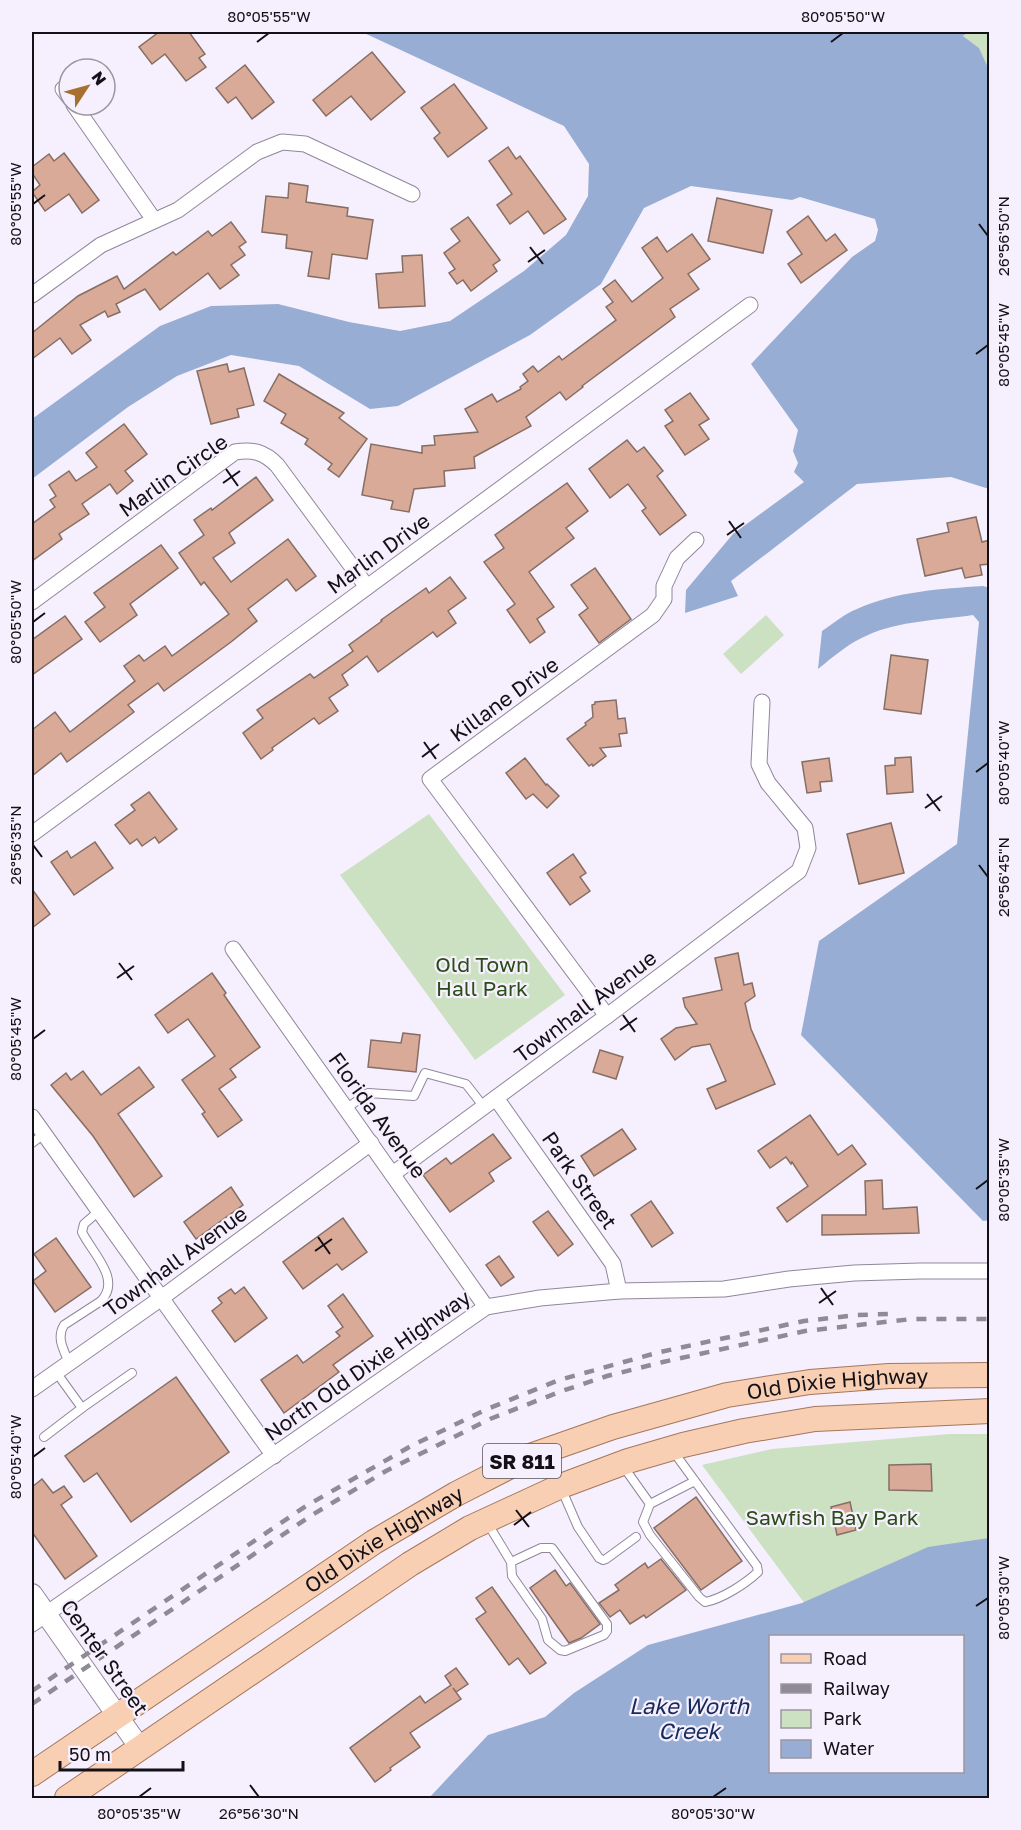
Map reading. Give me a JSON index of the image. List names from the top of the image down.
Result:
{
  "streets": {
    "main road": ["Old Dixie Highway", "SR 811"],
    "street": [
      "Marlin Circle",
      "Marlin Drive",
      "Killane Drive",
      "Townhall Avenue",
      "Florida Avenue",
      "Park Street",
      "North Old Dixie Highway",
      "Center Street"
    ]
  },
  "crossings": [
    ["Marlin Circle", "Marlin Drive"],
    ["Killane Drive", "Townhall Avenue"],
    ["Townhall Avenue", "Florida Avenue"],
    ["Townhall Avenue", "Park Street"],
    ["Florida Avenue", "North Old Dixie Highway"],
    ["Park Street", "North Old Dixie Highway"],
    ["North Old Dixie Highway", "Center Street"],
    ["Old Dixie Highway", "Center Street"]
  ],
  "water": ["Lake Worth Creek"],
  "parks": ["Old Town Hall Park", "Sawfish Bay Park"],
  "legend": [
    "Road",
    "Railway",
    "Park",
    "Water"
  ],
  "scale_bar": "50 m",
  "north": "top right",
  "coordinates": [
    "80°05'55\"W",
    "80°05'50\"W",
    "26°56'50\"N",
    "80°05'45\"W",
    "80°05'40\"W",
    "26°56'35\"N",
    "26°56'45\"N",
    "80°05'35\"W",
    "80°05'30\"W",
    "26°56'30\"N"
  ]
}
